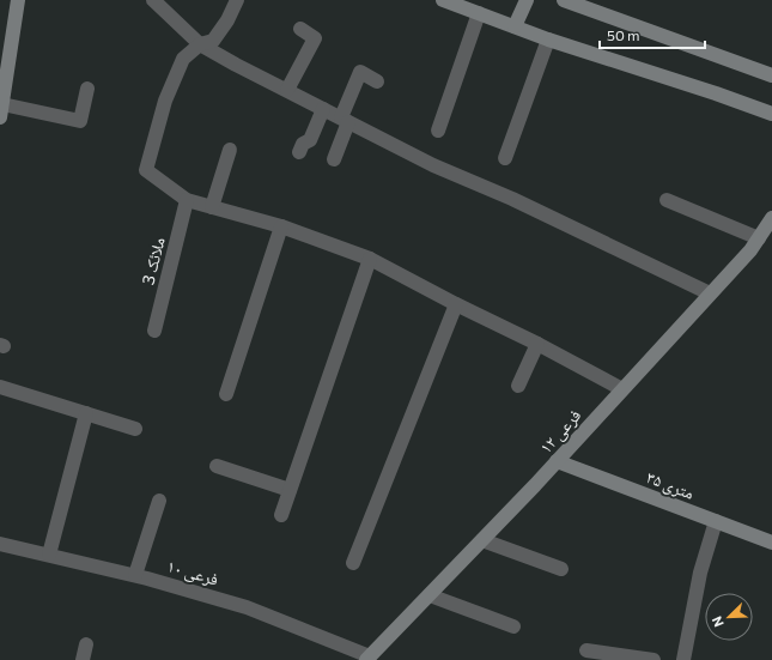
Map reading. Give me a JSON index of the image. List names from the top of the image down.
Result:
{
  "streets": {
    "street": [
      "ملائک 3",
      "فرعی ۱۲",
      "۳۵ متری",
      "فرعی ۱۰"
    ]
  },
  "crossings": [
    ["فرعی ۱۲", "۳۵ متری"],
    ["فرعی ۱۲", "فرعی ۱۰"]
  ],
  "scale_bar": "50 m",
  "north": "bottom left"
}
